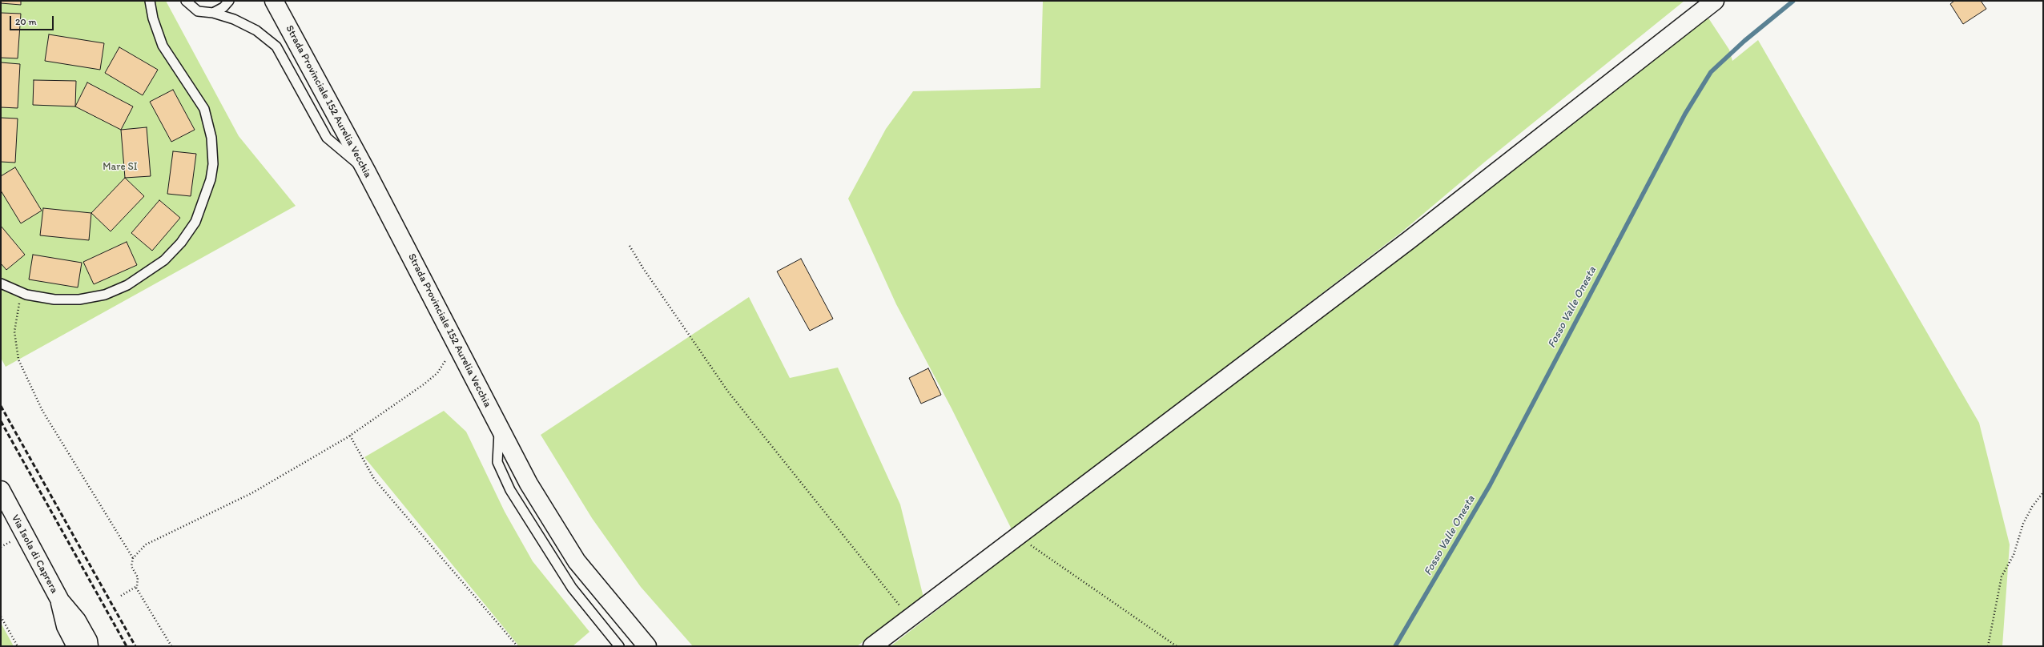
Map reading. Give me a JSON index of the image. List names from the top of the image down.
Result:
{
  "streets": {
    "street": ["Strada Provinciale 152 Aurelia Vecchia", "Via Isola di Caprera"]
  },
  "water": ["Fosso Valle Onesta"],
  "parks": ["Mare SI"],
  "scale_bar": "20 m"
}
